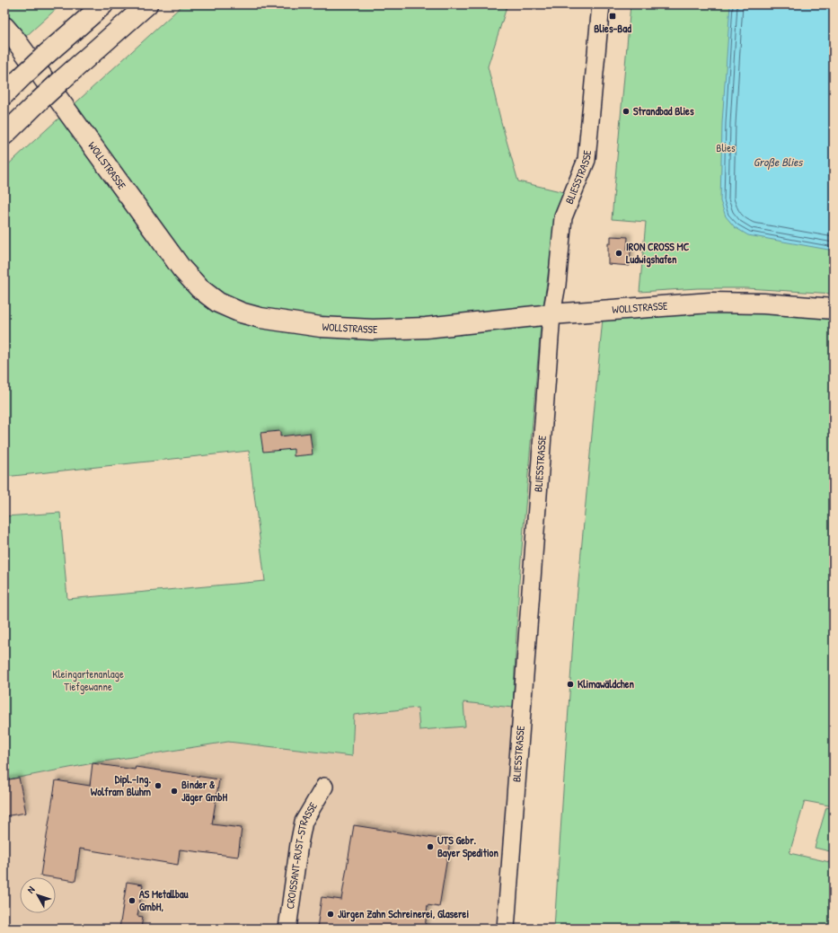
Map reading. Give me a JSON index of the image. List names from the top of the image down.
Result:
{
  "streets": {
    "main road": ["WOLLSTRASSE"],
    "street": ["BLIESSTRASSE", "CROISSANT-RUST-STRASSE"]
  },
  "crossings": [
    ["WOLLSTRASSE", "BLIESSTRASSE"]
  ],
  "water": ["Große Blies"],
  "parks": ["Blies", "Kleingartenanlage Tiefgewanne"],
  "places": {
    "transit": ["Blies-Bad"],
    "other": [
      "Strandbad Blies",
      "IRON CROSS MC Ludwigshafen",
      "Klimawäldchen",
      "Dipl.-Ing. Wolfram Bluhm",
      "Binder & Jäger GmbH",
      "UTS Gebr. Bayer Spedition",
      "AS Metallbau GmbH,",
      "Jürgen Zahn Schreinerei, Glaserei"
    ]
  },
  "north": "top left"
}
